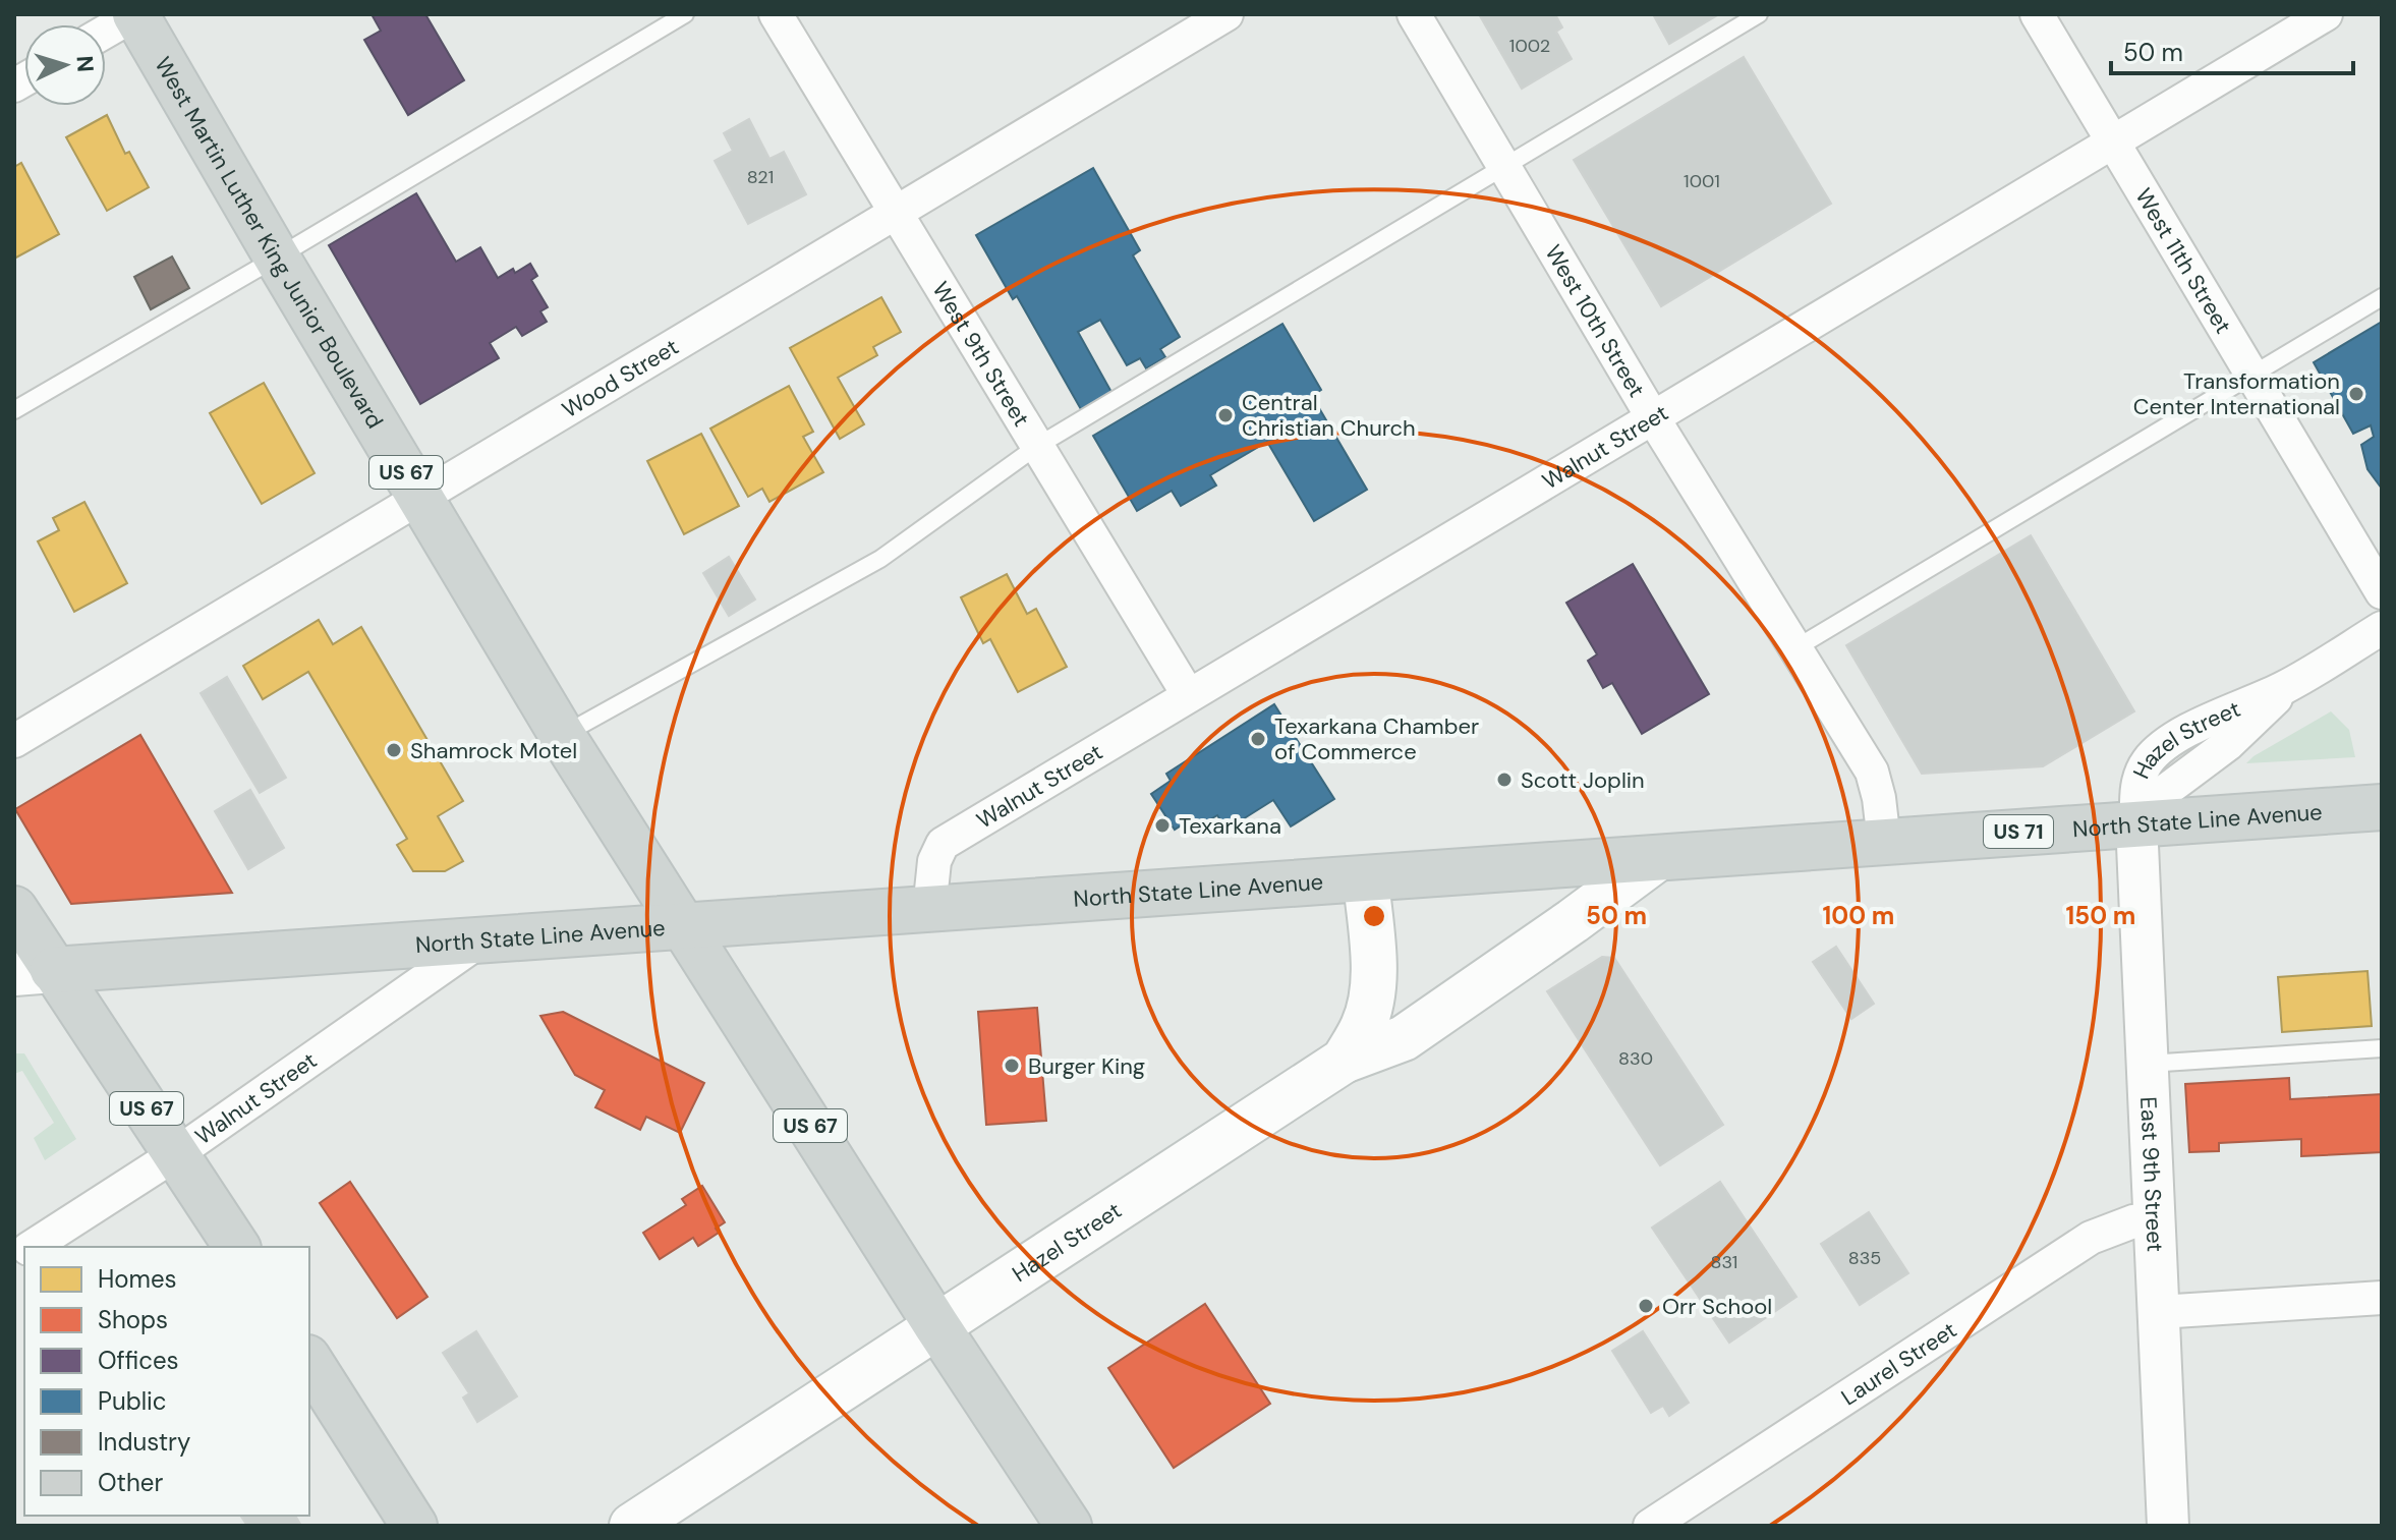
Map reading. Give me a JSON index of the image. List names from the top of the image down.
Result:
{
  "streets": {
    "main road": [
      "West Martin Luther King Junior Boulevard",
      "US 67",
      "Hazel Street",
      "North State Line Avenue",
      "US 71"
    ],
    "street": [
      "West 11th Street",
      "West 10th Street",
      "West 9th Street",
      "Wood Street",
      "Walnut Street",
      "East 9th Street",
      "Laurel Street"
    ]
  },
  "crossings": [
    ["West Martin Luther King Junior Boulevard", "Wood Street"],
    ["West Martin Luther King Junior Boulevard", "US 67"],
    ["West Martin Luther King Junior Boulevard", "North State Line Avenue"],
    ["West 11th Street", "Walnut Street"],
    ["West 10th Street", "Walnut Street"],
    ["West 10th Street", "North State Line Avenue"],
    ["West 9th Street", "Wood Street"],
    ["West 9th Street", "Walnut Street"],
    ["Walnut Street", "US 67"],
    ["Walnut Street", "North State Line Avenue"],
    ["US 67", "Hazel Street"],
    ["US 67", "North State Line Avenue"],
    ["Hazel Street", "North State Line Avenue"],
    ["Hazel Street", "East 9th Street"],
    ["North State Line Avenue", "East 9th Street"],
    ["East 9th Street", "Laurel Street"]
  ],
  "places": [
    "Transformation Center International",
    "Central Christian Church",
    "Texarkana Chamber of Commerce",
    "Shamrock Motel",
    "Scott Joplin",
    "Texarkana",
    "Burger King",
    "Orr School"
  ],
  "house_numbers": [
    "1002",
    "821",
    "1001",
    "830",
    "835",
    "831"
  ],
  "legend": [
    "Homes",
    "Shops",
    "Offices",
    "Public",
    "Industry",
    "Other"
  ],
  "scale_bar": "50 m",
  "north": "right",
  "rings": ["50 m", "100 m", "150 m"]
}
